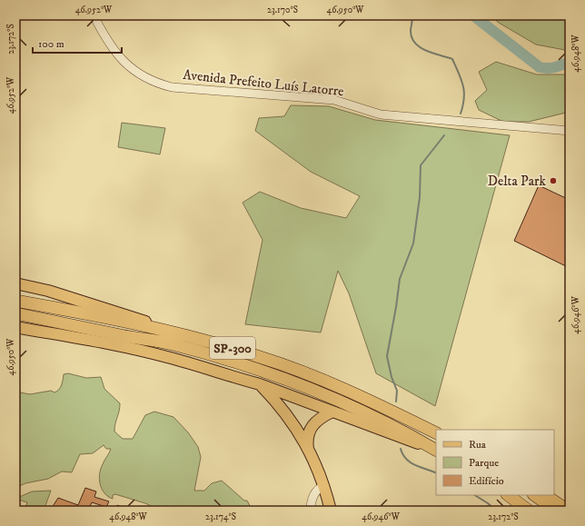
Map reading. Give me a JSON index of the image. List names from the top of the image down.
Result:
{
  "streets": {
    "highway": ["SP-300"],
    "street": ["Avenida Prefeito Luís Latorre"]
  },
  "places": ["Delta Park"],
  "legend": ["Rua", "Parque", "Edifício"],
  "scale_bar": "100 m",
  "coordinates": [
    "46.952°W",
    "23.170°S",
    "46.950°W",
    "23.172°S",
    "46.948°W",
    "46.946°W",
    "23.174°S"
  ]
}
